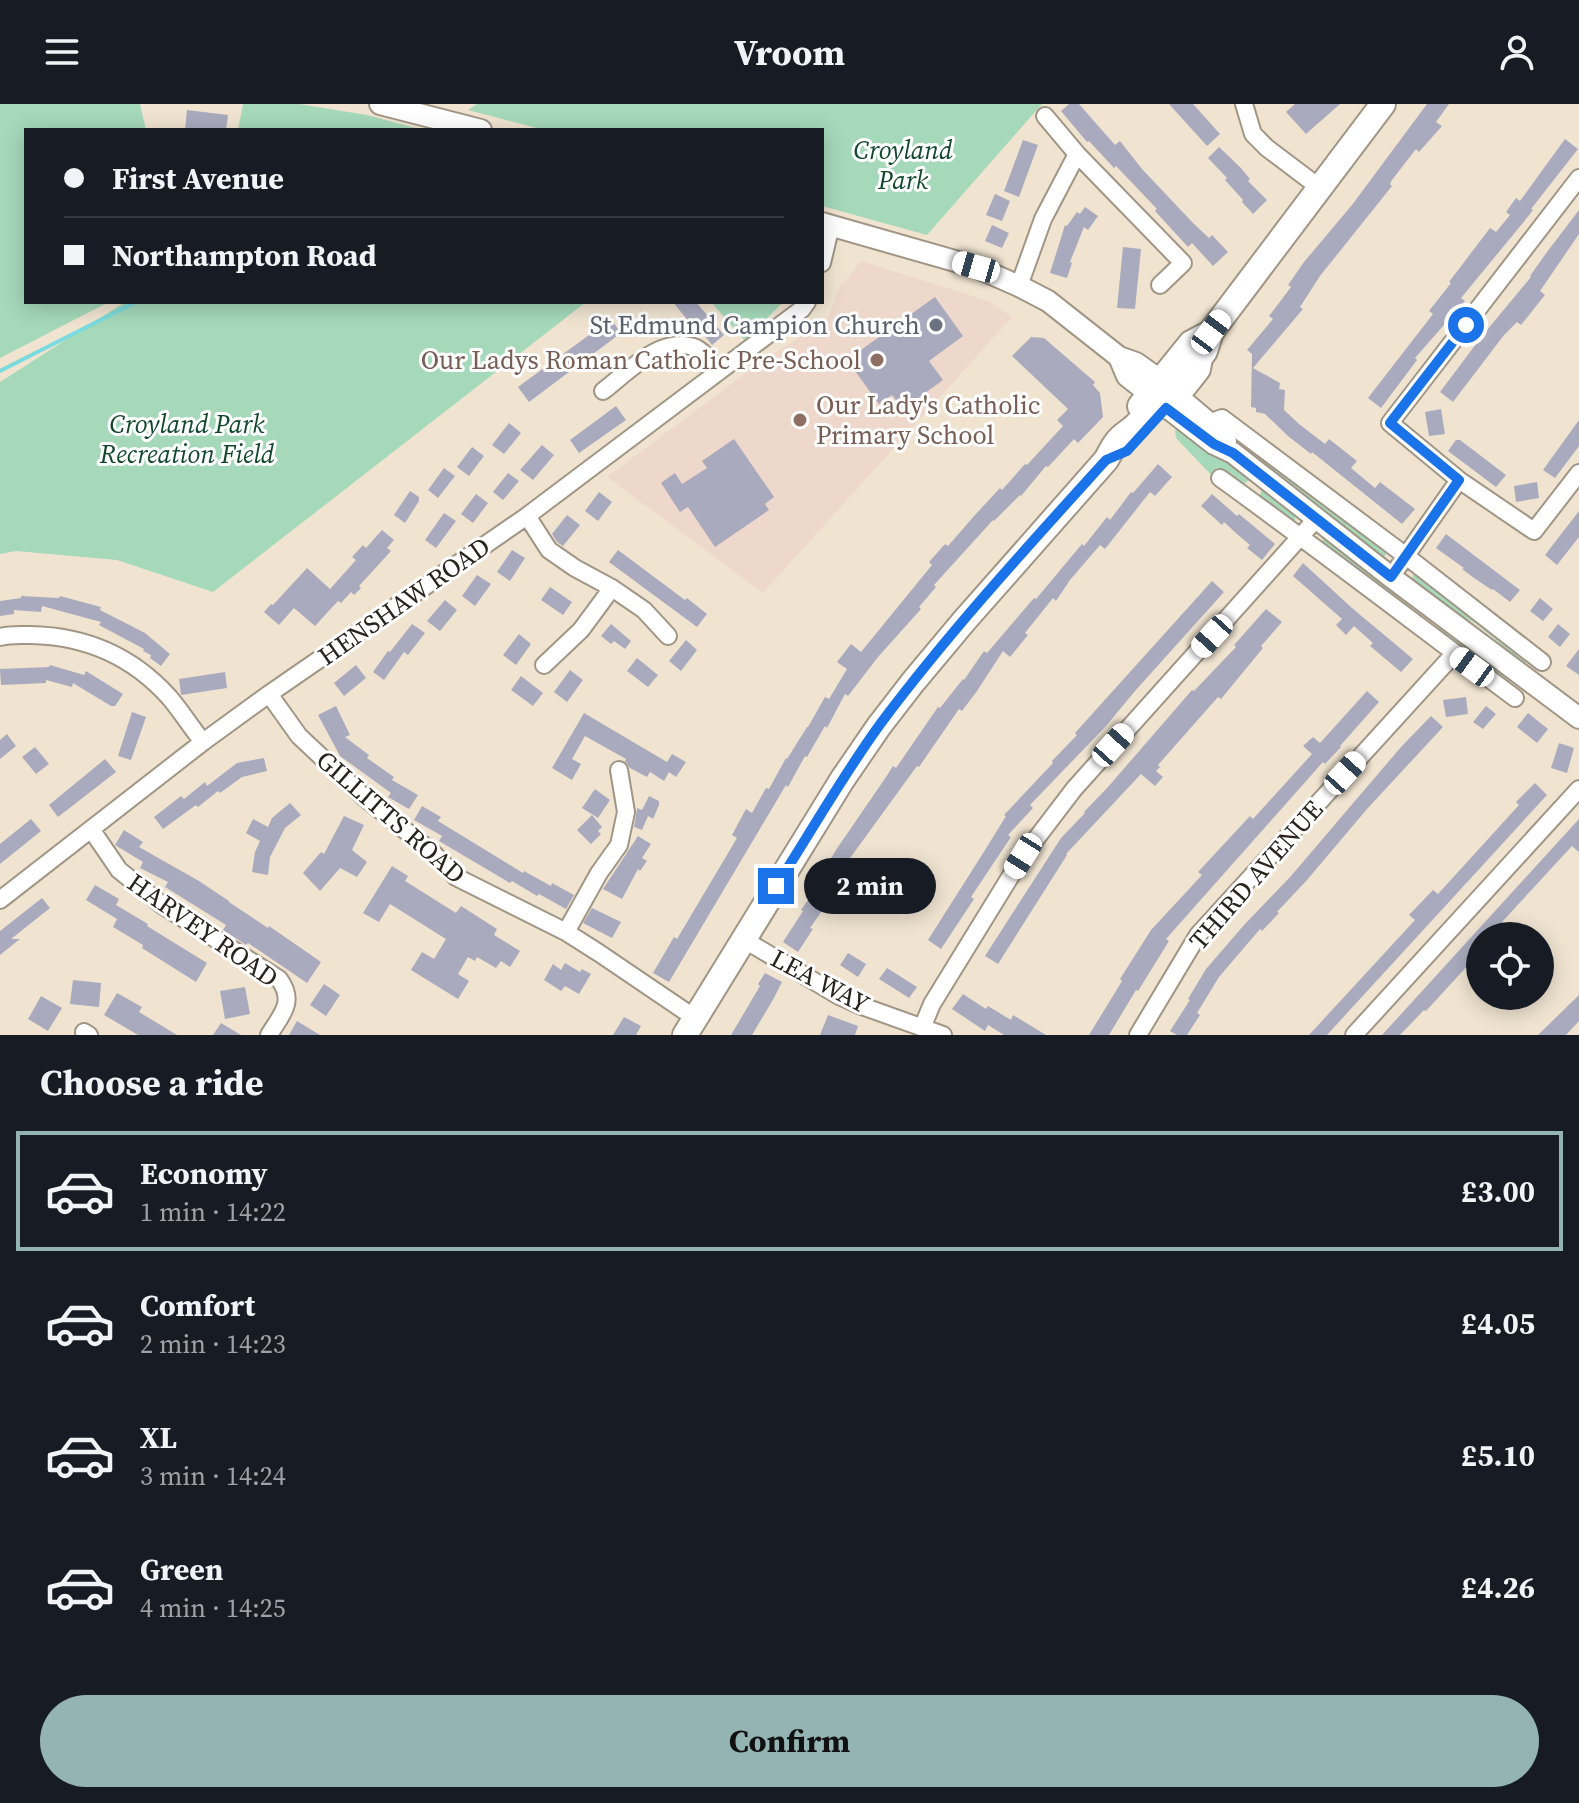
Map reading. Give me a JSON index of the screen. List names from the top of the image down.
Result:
{
  "streets": {
    "street": [
      "HENSHAW ROAD",
      "GILLITTS ROAD",
      "THIRD AVENUE",
      "HARVEY ROAD",
      "LEA WAY"
    ]
  },
  "crossings": [
    ["HENSHAW ROAD", "GILLITTS ROAD"],
    ["HENSHAW ROAD", "HARVEY ROAD"]
  ],
  "parks": ["Croyland Park", "Croyland Park Recreation Field"],
  "places": ["St Edmund Campion Church", "Our Ladys Roman Catholic Pre-School", "Our Lady's Catholic Primary School"],
  "page": {
    "header": "Vroom",
    "banner": ["First Avenue", "Northampton Road"],
    "bubble": "2 min",
    "heading": "Choose a ride",
    "list": [
      {
        "name": "Economy",
        "note": "1 min · 14:22",
        "value": "£3.00"
      },
      {
        "name": "Comfort",
        "note": "2 min · 14:23",
        "value": "£4.05"
      },
      {
        "name": "XL",
        "note": "3 min · 14:24",
        "value": "£5.10"
      },
      {
        "name": "Green",
        "note": "4 min · 14:25",
        "value": "£4.26"
      }
    ],
    "buttons": "Confirm"
  }
}
